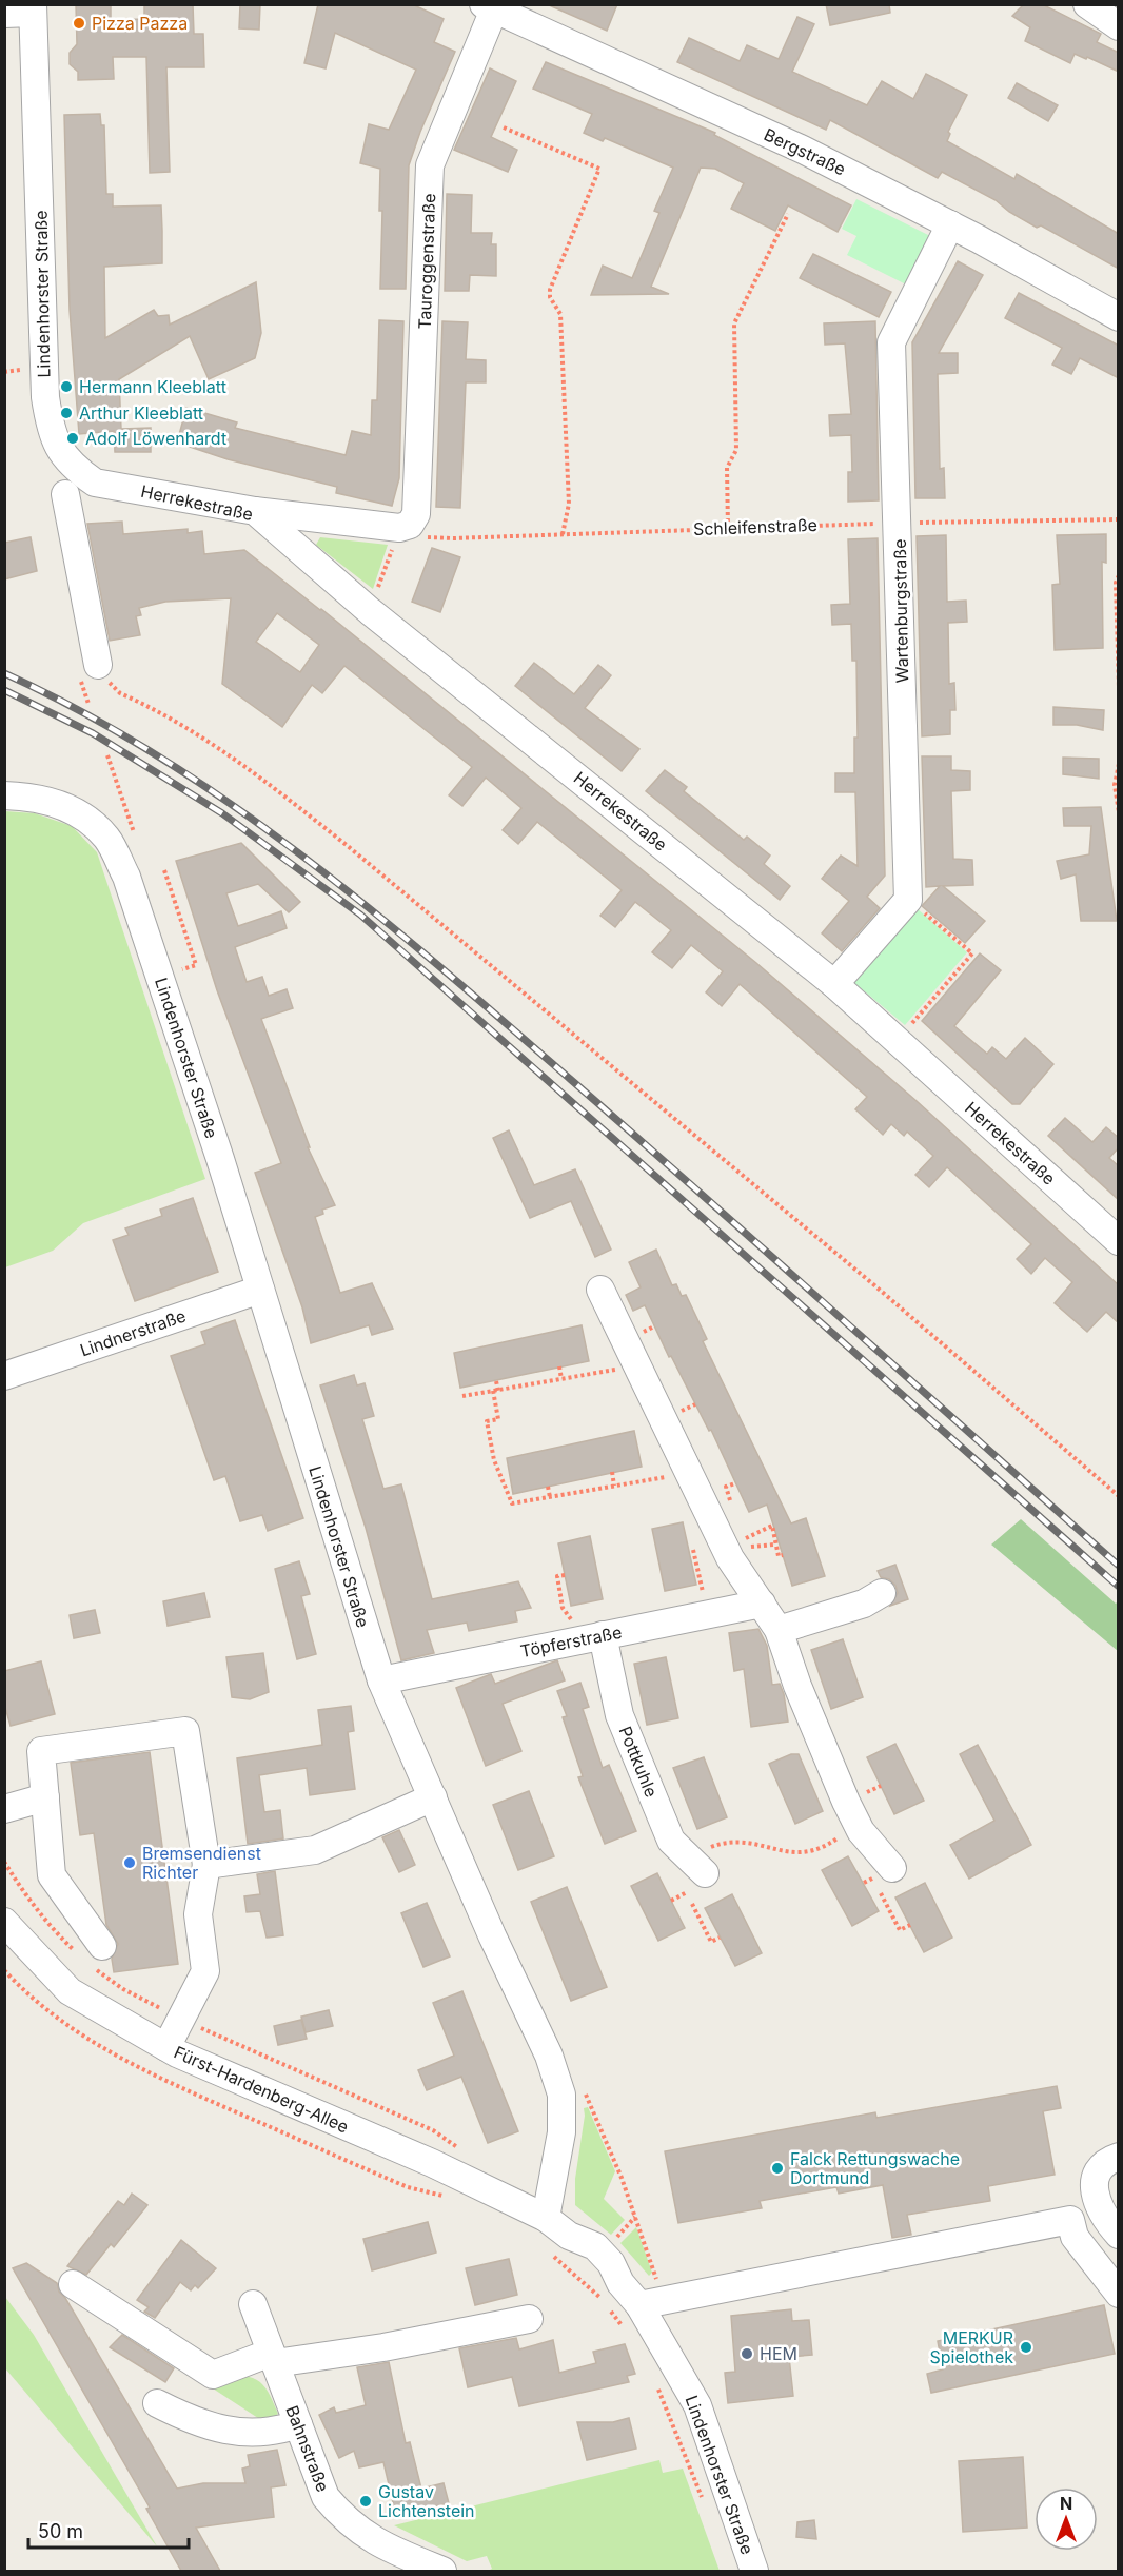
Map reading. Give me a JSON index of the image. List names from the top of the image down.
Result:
{
  "streets": {
    "street": [
      "Bergstraße",
      "Tauroggenstraße",
      "Lindenhorster Straße",
      "Herrekestraße",
      "Wartenburgstraße",
      "Lindnerstraße",
      "Töpferstraße",
      "Pottkuhle",
      "Fürst-Hardenberg-Allee",
      "Bahnstraße"
    ],
    "path": ["Schleifenstraße"]
  },
  "crossings": [
    ["Bergstraße", "Tauroggenstraße"],
    ["Bergstraße", "Wartenburgstraße"],
    ["Tauroggenstraße", "Schleifenstraße"],
    ["Lindenhorster Straße", "Herrekestraße"],
    ["Lindenhorster Straße", "Lindnerstraße"],
    ["Lindenhorster Straße", "Töpferstraße"],
    ["Lindenhorster Straße", "Fürst-Hardenberg-Allee"],
    ["Schleifenstraße", "Wartenburgstraße"],
    ["Töpferstraße", "Pottkuhle"]
  ],
  "places": [
    "Pizza Pazza",
    "Hermann Kleeblatt",
    "Arthur Kleeblatt",
    "Adolf Löwenhardt",
    "Bremsendienst Richter",
    "Falck Rettungswache Dortmund",
    "MERKUR Spielothek",
    "HEM",
    "Gustav Lichtenstein"
  ],
  "scale_bar": "50 m",
  "north": "top"
}
